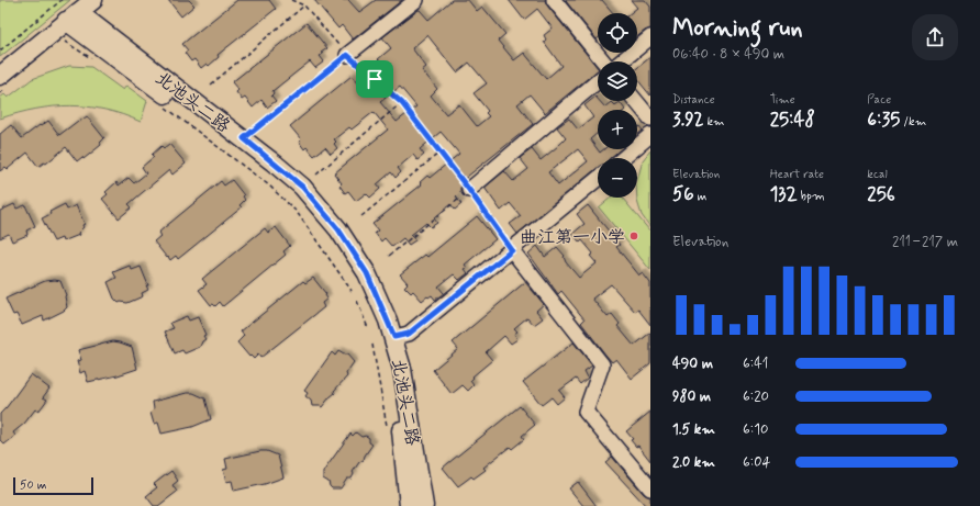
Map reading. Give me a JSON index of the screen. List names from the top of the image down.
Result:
{
  "streets": {
    "main road": ["北池头二路"]
  },
  "places": ["曲江第一小学"],
  "scale_bar": "50 m",
  "page": {
    "heading": ["Morning run", "06:40 · 8 × 490 m"],
    "map_buttons": ["+", "−"],
    "stats": [
      ["Distance", "3.92 km"],
      ["Time", "25:48"],
      ["Pace", "6:35 /km"],
      ["Elevation", "56 m"],
      ["Heart rate", "132 bpm"],
      ["kcal", "256"]
    ],
    "chart": ["Elevation", "211–217 m"],
    "list": [
      {
        "name": "490 m",
        "note": "6:41"
      },
      {
        "name": "980 m",
        "note": "6:20"
      },
      {
        "name": "1.5 km",
        "note": "6:10"
      },
      {
        "name": "2.0 km",
        "note": "6:04"
      }
    ],
    "scale": "50 m"
  }
}
